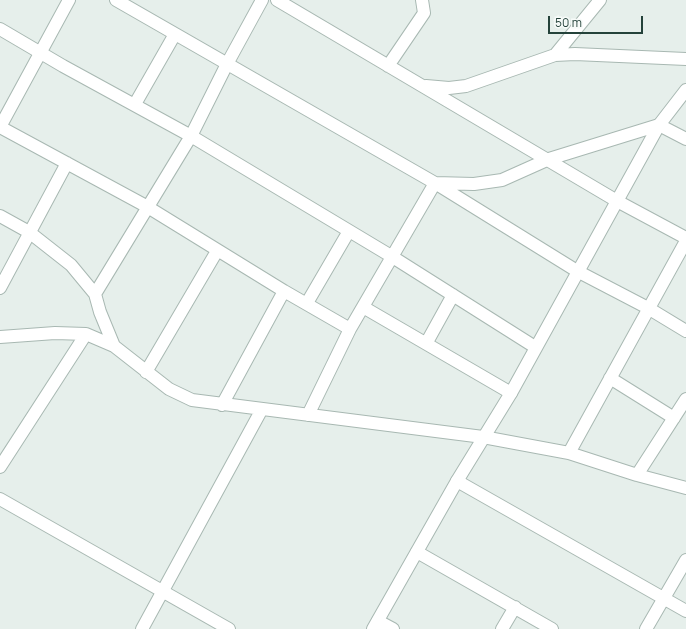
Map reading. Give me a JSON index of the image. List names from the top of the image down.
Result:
{
  "scale_bar": "50 m"
}
